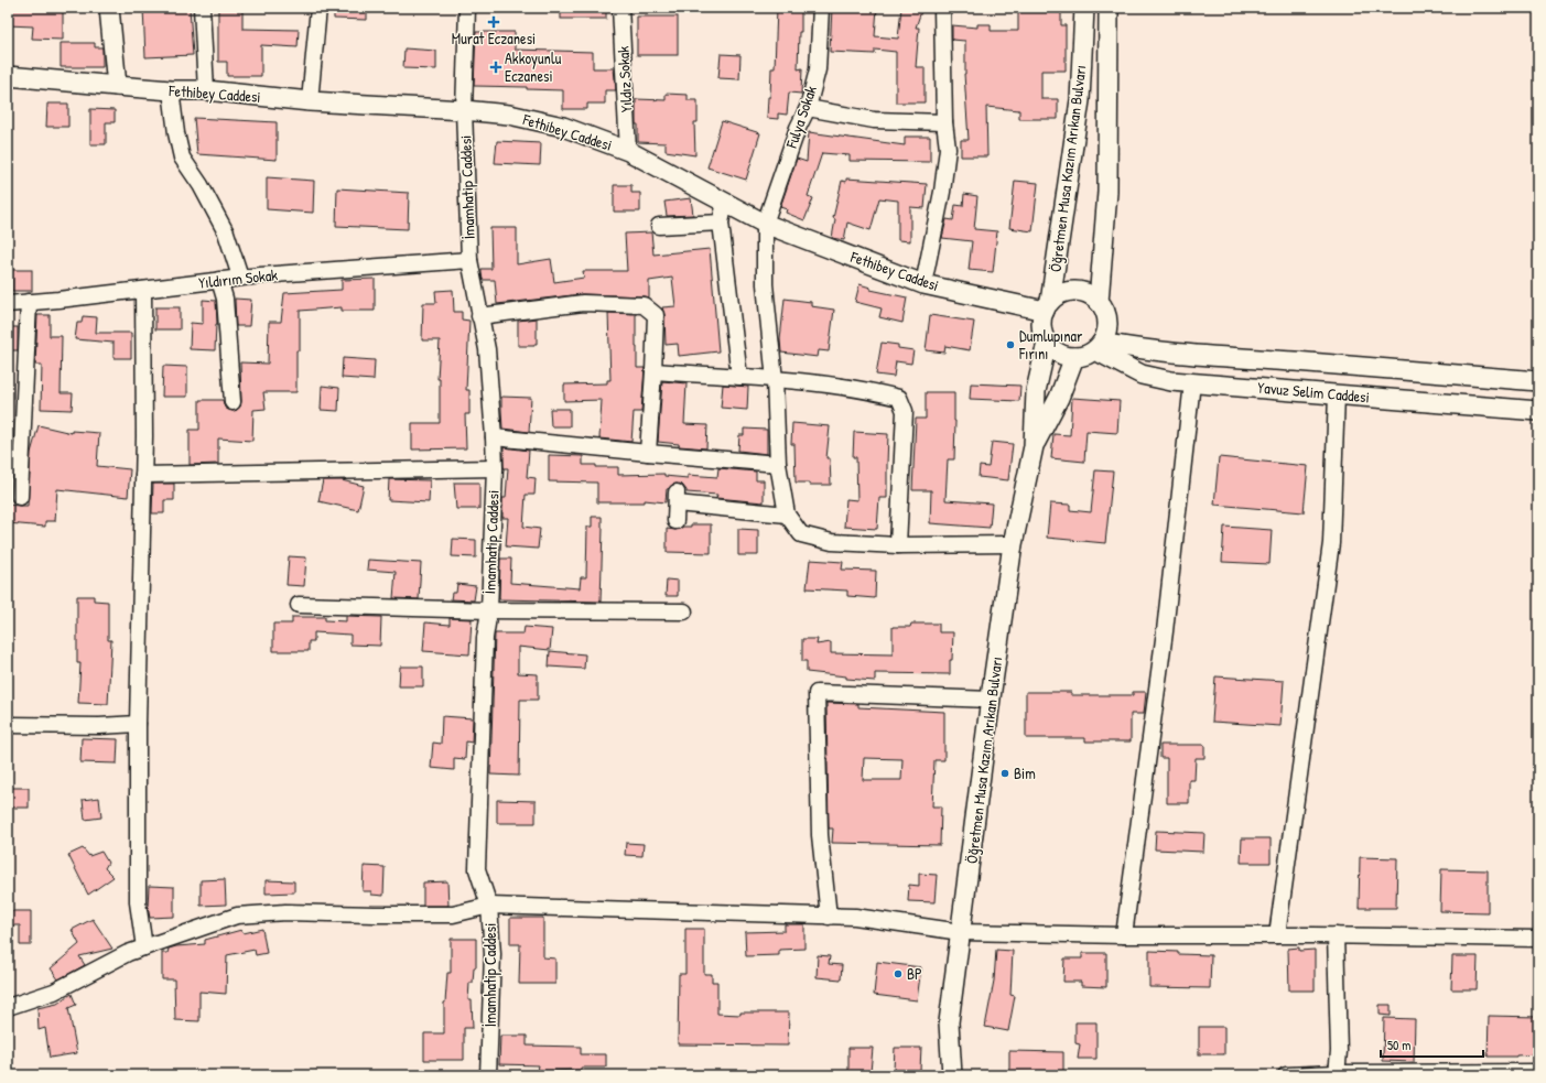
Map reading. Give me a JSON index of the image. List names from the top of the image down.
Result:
{
  "streets": {
    "street": [
      "Yıldız Sokak",
      "Fethibey Caddesi",
      "Fulya Sokak",
      "Öğretmen Musa Kazım Arıkan Bulvarı",
      "İmamhatip Caddesi",
      "Yıldırım Sokak",
      "Yavuz Selim Caddesi"
    ]
  },
  "crossings": [
    ["Yıldız Sokak", "Fethibey Caddesi"],
    ["Fethibey Caddesi", "Fulya Sokak"],
    ["Fethibey Caddesi", "Öğretmen Musa Kazım Arıkan Bulvarı"],
    ["Fethibey Caddesi", "İmamhatip Caddesi"],
    ["Fethibey Caddesi", "Yavuz Selim Caddesi"],
    ["Öğretmen Musa Kazım Arıkan Bulvarı", "Yavuz Selim Caddesi"],
    ["İmamhatip Caddesi", "Yıldırım Sokak"]
  ],
  "places": {
    "health": ["Murat Eczanesi", "Akkoyunlu Eczanesi"],
    "other": ["Dumlupınar Fırını", "Bim", "BP"]
  },
  "scale_bar": "50 m"
}
